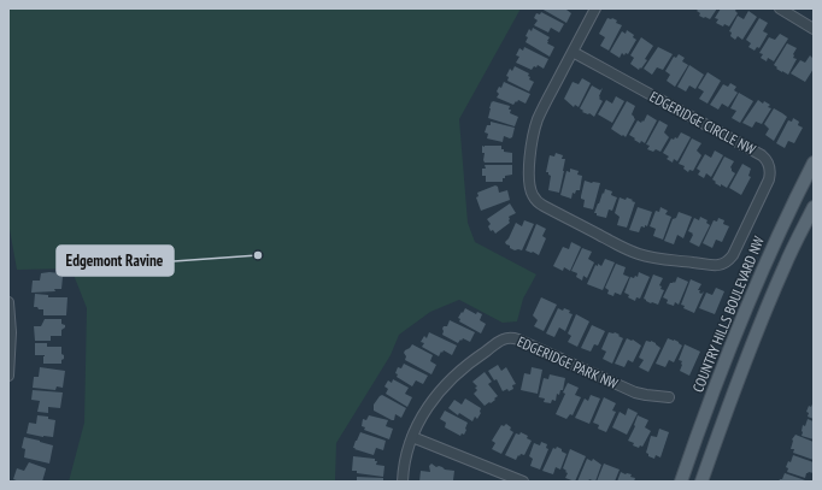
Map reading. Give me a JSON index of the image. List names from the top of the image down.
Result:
{
  "streets": {
    "main road": ["COUNTRY HILLS BOULEVARD NW"],
    "street": ["EDGERIDGE CIRCLE NW", "EDGERIDGE PARK NW"]
  },
  "places": ["Edgemont Ravine"]
}
